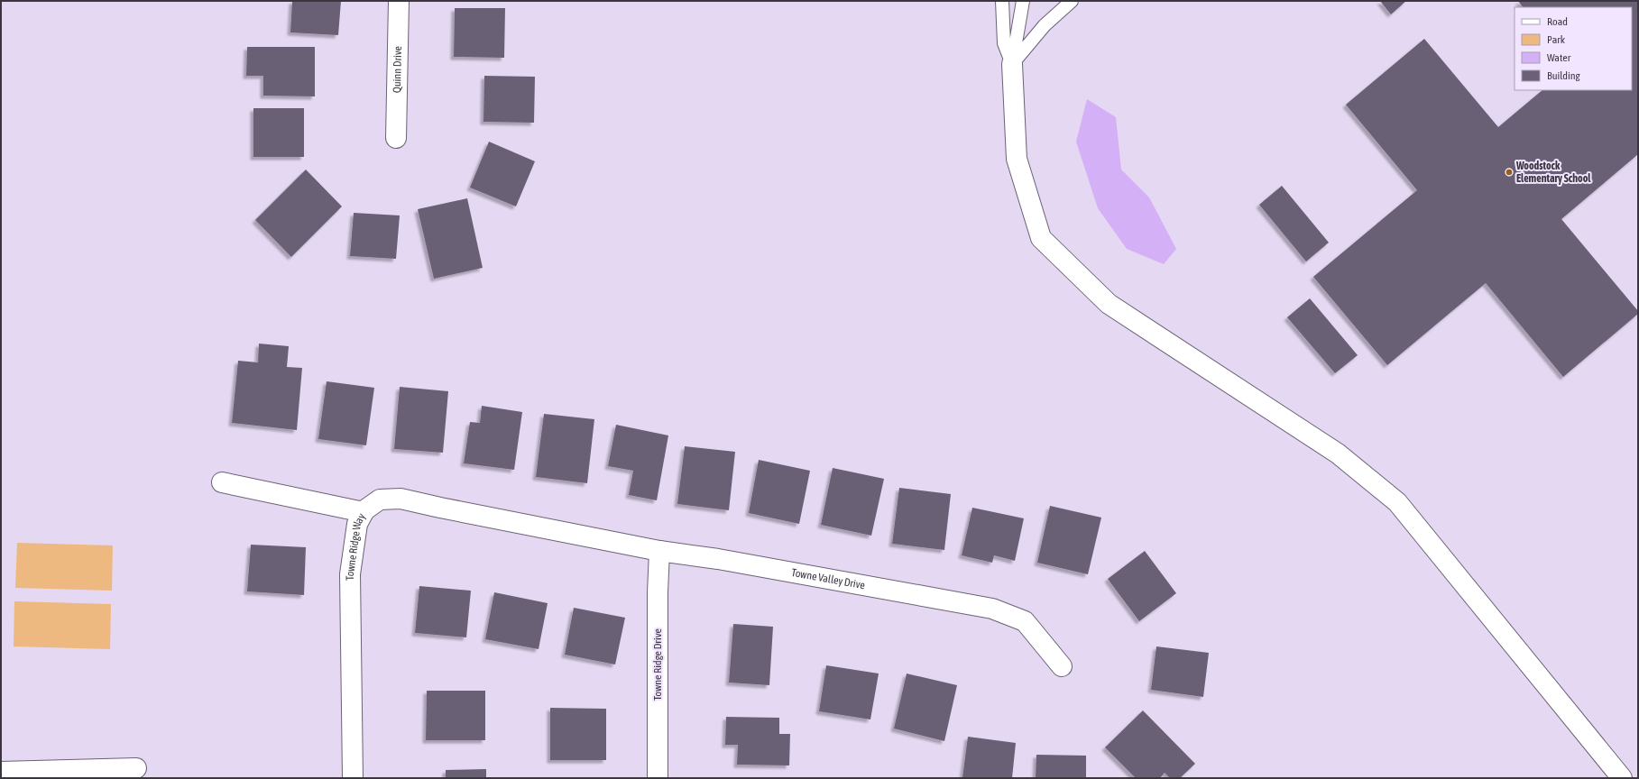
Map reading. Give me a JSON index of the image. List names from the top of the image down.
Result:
{
  "streets": {
    "street": [
      "Quinn Drive",
      "Towne Ridge Way",
      "Towne Valley Drive",
      "Towne Ridge Drive"
    ]
  },
  "crossings": [
    ["Towne Ridge Way", "Towne Valley Drive"],
    ["Towne Valley Drive", "Towne Ridge Drive"]
  ],
  "places": ["Woodstock Elementary School"],
  "legend": [
    "Road",
    "Park",
    "Water",
    "Building"
  ]
}
